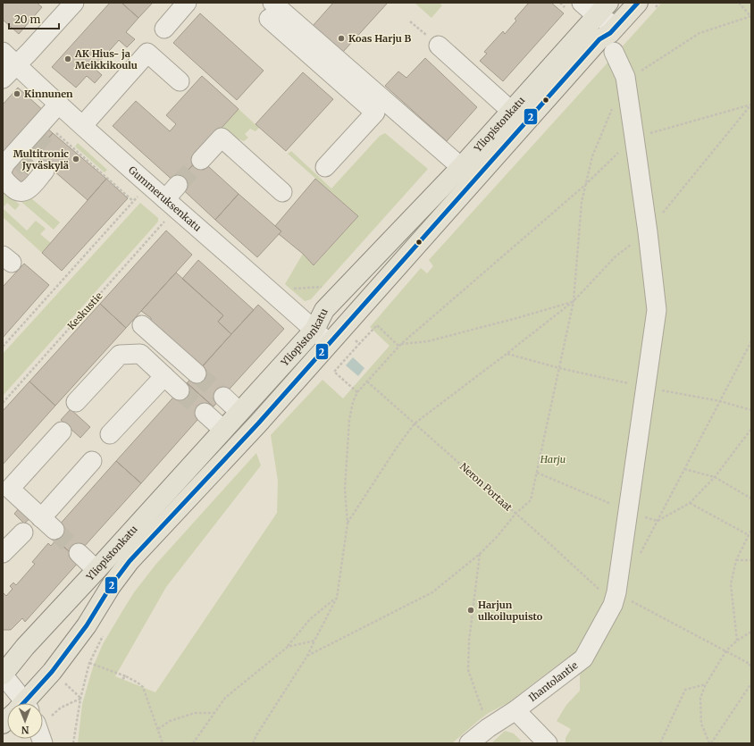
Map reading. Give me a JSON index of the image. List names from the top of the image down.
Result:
{
  "streets": {
    "main road": ["Yliopistonkatu"],
    "street": ["Gummeruksenkatu", "Ihantolantie"],
    "path": ["Keskustie", "Neron Portaat"]
  },
  "crossings": [
    ["Yliopistonkatu", "Gummeruksenkatu"],
    ["Neron Portaat", "Ihantolantie"]
  ],
  "parks": ["Harju"],
  "places": [
    "Koas Harju B",
    "AK Hius- ja Meikkikoulu",
    "Kinnunen",
    "Multitronic Jyväskylä",
    "Harjun ulkoilupuisto"
  ],
  "lines": ["transit line 2"],
  "scale_bar": "20 m",
  "north": "bottom"
}
